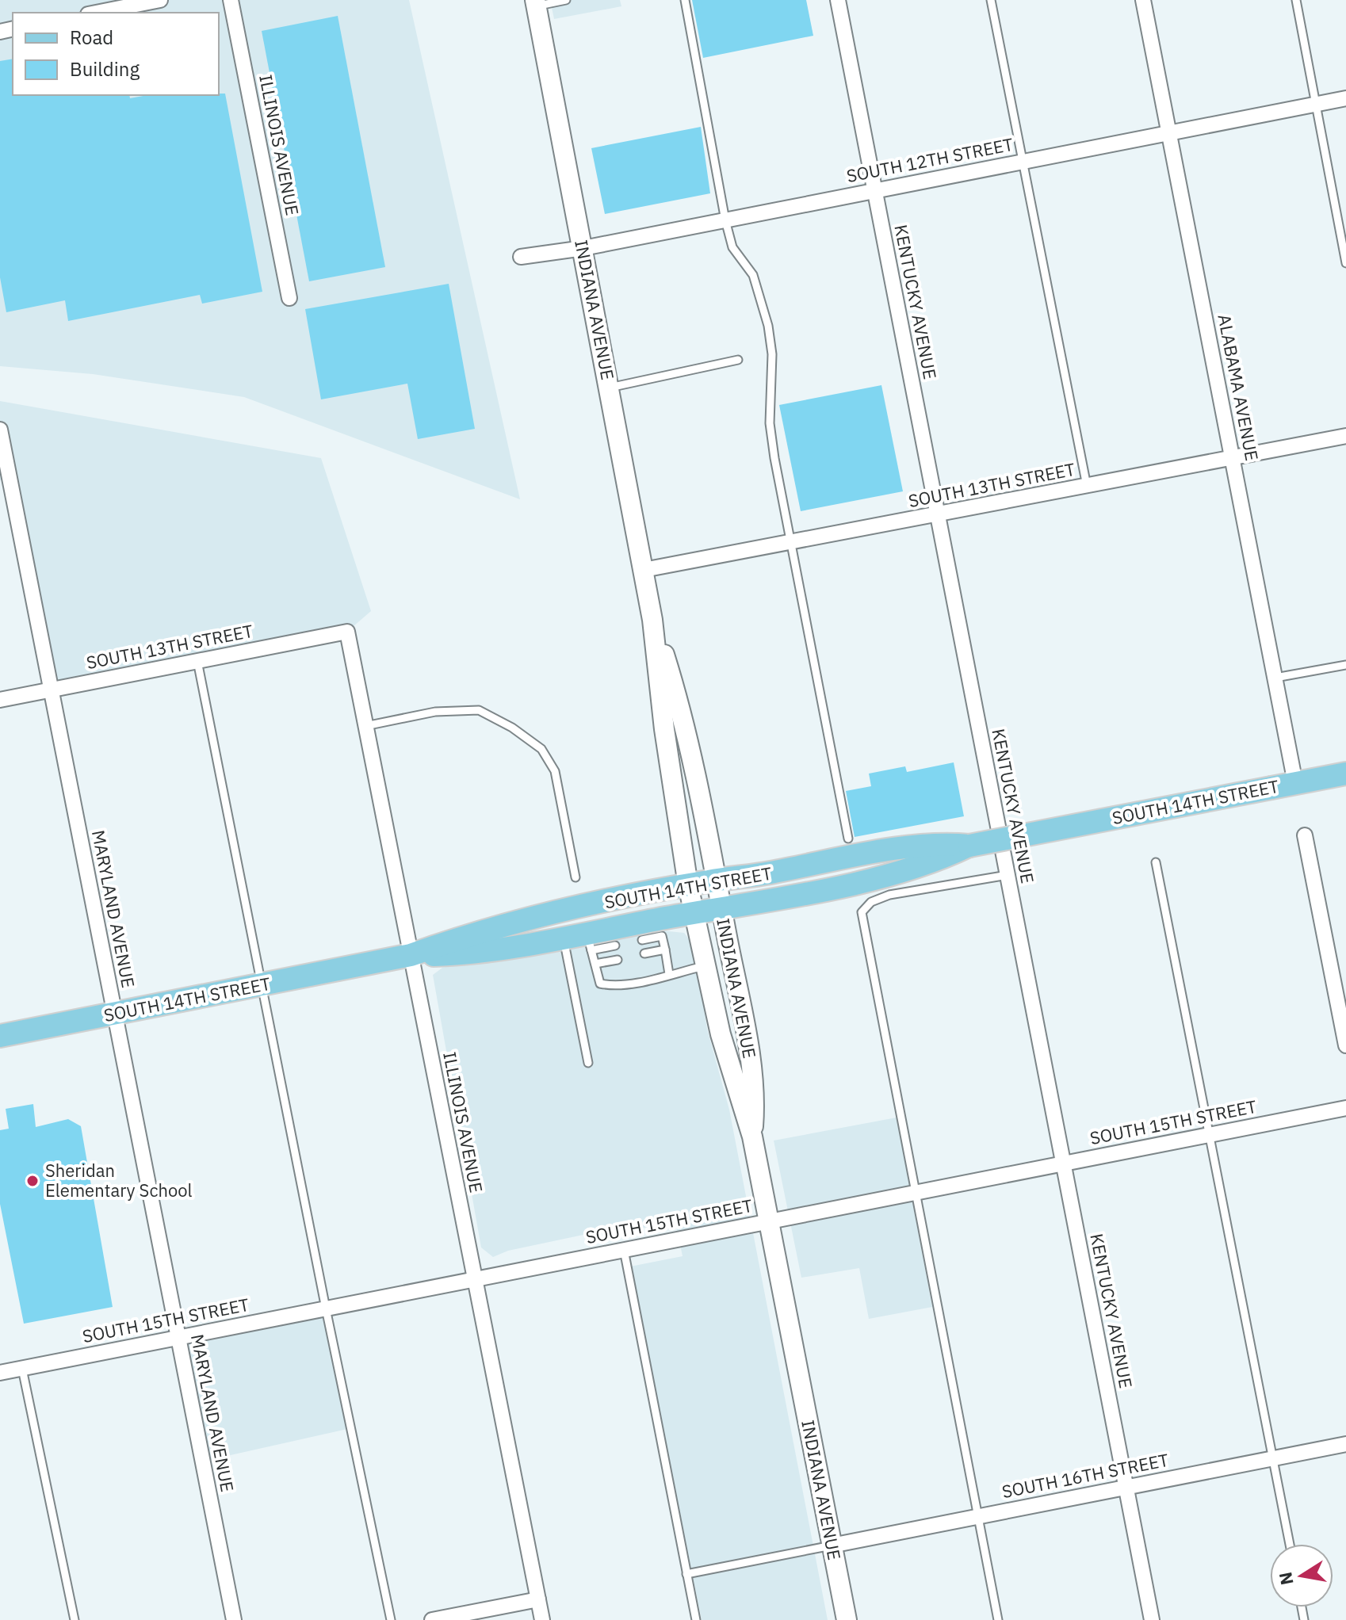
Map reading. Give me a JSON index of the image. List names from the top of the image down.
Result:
{
  "streets": {
    "main road": ["INDIANA AVENUE", "SOUTH 14TH STREET"],
    "street": [
      "ILLINOIS AVENUE",
      "SOUTH 12TH STREET",
      "KENTUCKY AVENUE",
      "ALABAMA AVENUE",
      "SOUTH 13TH STREET",
      "MARYLAND AVENUE",
      "SOUTH 15TH STREET",
      "SOUTH 16TH STREET"
    ]
  },
  "crossings": [
    ["ILLINOIS AVENUE", "SOUTH 13TH STREET"],
    ["ILLINOIS AVENUE", "SOUTH 14TH STREET"],
    ["ILLINOIS AVENUE", "SOUTH 15TH STREET"],
    ["SOUTH 12TH STREET", "KENTUCKY AVENUE"],
    ["SOUTH 12TH STREET", "INDIANA AVENUE"],
    ["SOUTH 12TH STREET", "ALABAMA AVENUE"],
    ["KENTUCKY AVENUE", "SOUTH 13TH STREET"],
    ["KENTUCKY AVENUE", "SOUTH 15TH STREET"],
    ["KENTUCKY AVENUE", "SOUTH 16TH STREET"],
    ["INDIANA AVENUE", "SOUTH 13TH STREET"],
    ["INDIANA AVENUE", "SOUTH 14TH STREET"],
    ["INDIANA AVENUE", "SOUTH 15TH STREET"],
    ["INDIANA AVENUE", "SOUTH 16TH STREET"],
    ["ALABAMA AVENUE", "SOUTH 13TH STREET"],
    ["ALABAMA AVENUE", "SOUTH 14TH STREET"],
    ["SOUTH 13TH STREET", "MARYLAND AVENUE"],
    ["SOUTH 14TH STREET", "MARYLAND AVENUE"],
    ["MARYLAND AVENUE", "SOUTH 15TH STREET"]
  ],
  "places": ["Sheridan Elementary School"],
  "legend": ["Road", "Building"],
  "north": "left"
}
